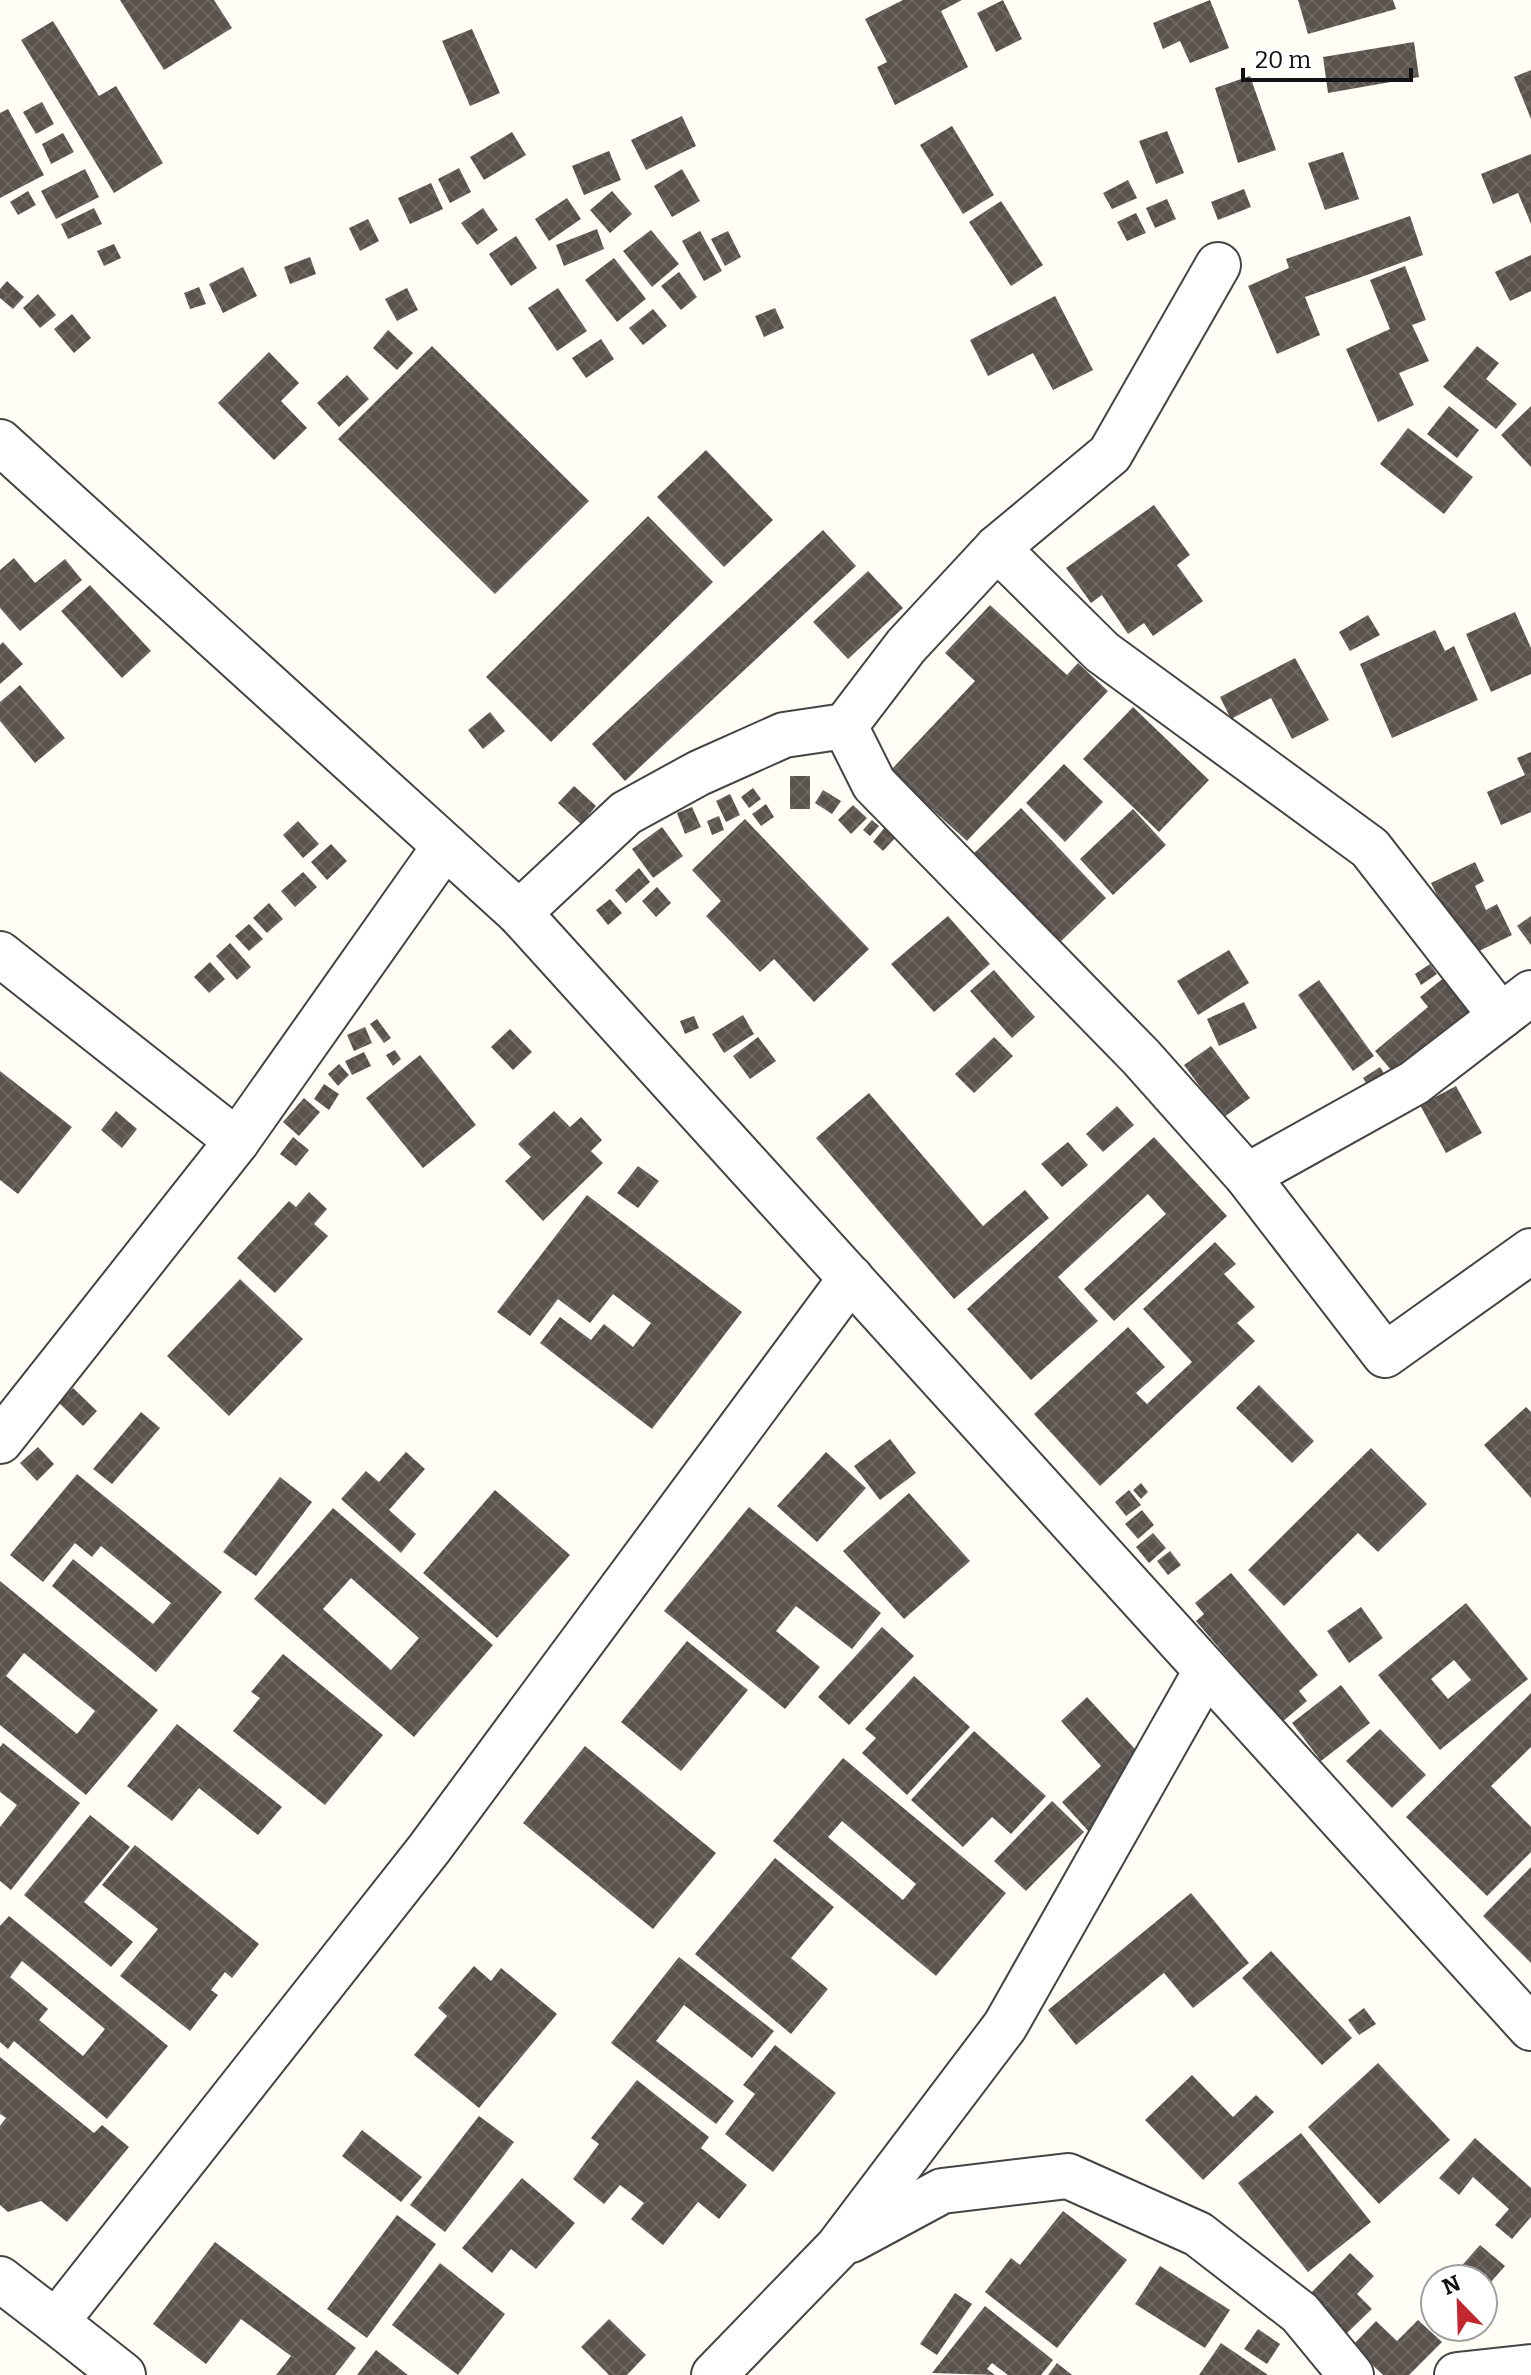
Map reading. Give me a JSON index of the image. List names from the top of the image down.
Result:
{
  "scale_bar": "20 m",
  "north": "top left"
}
